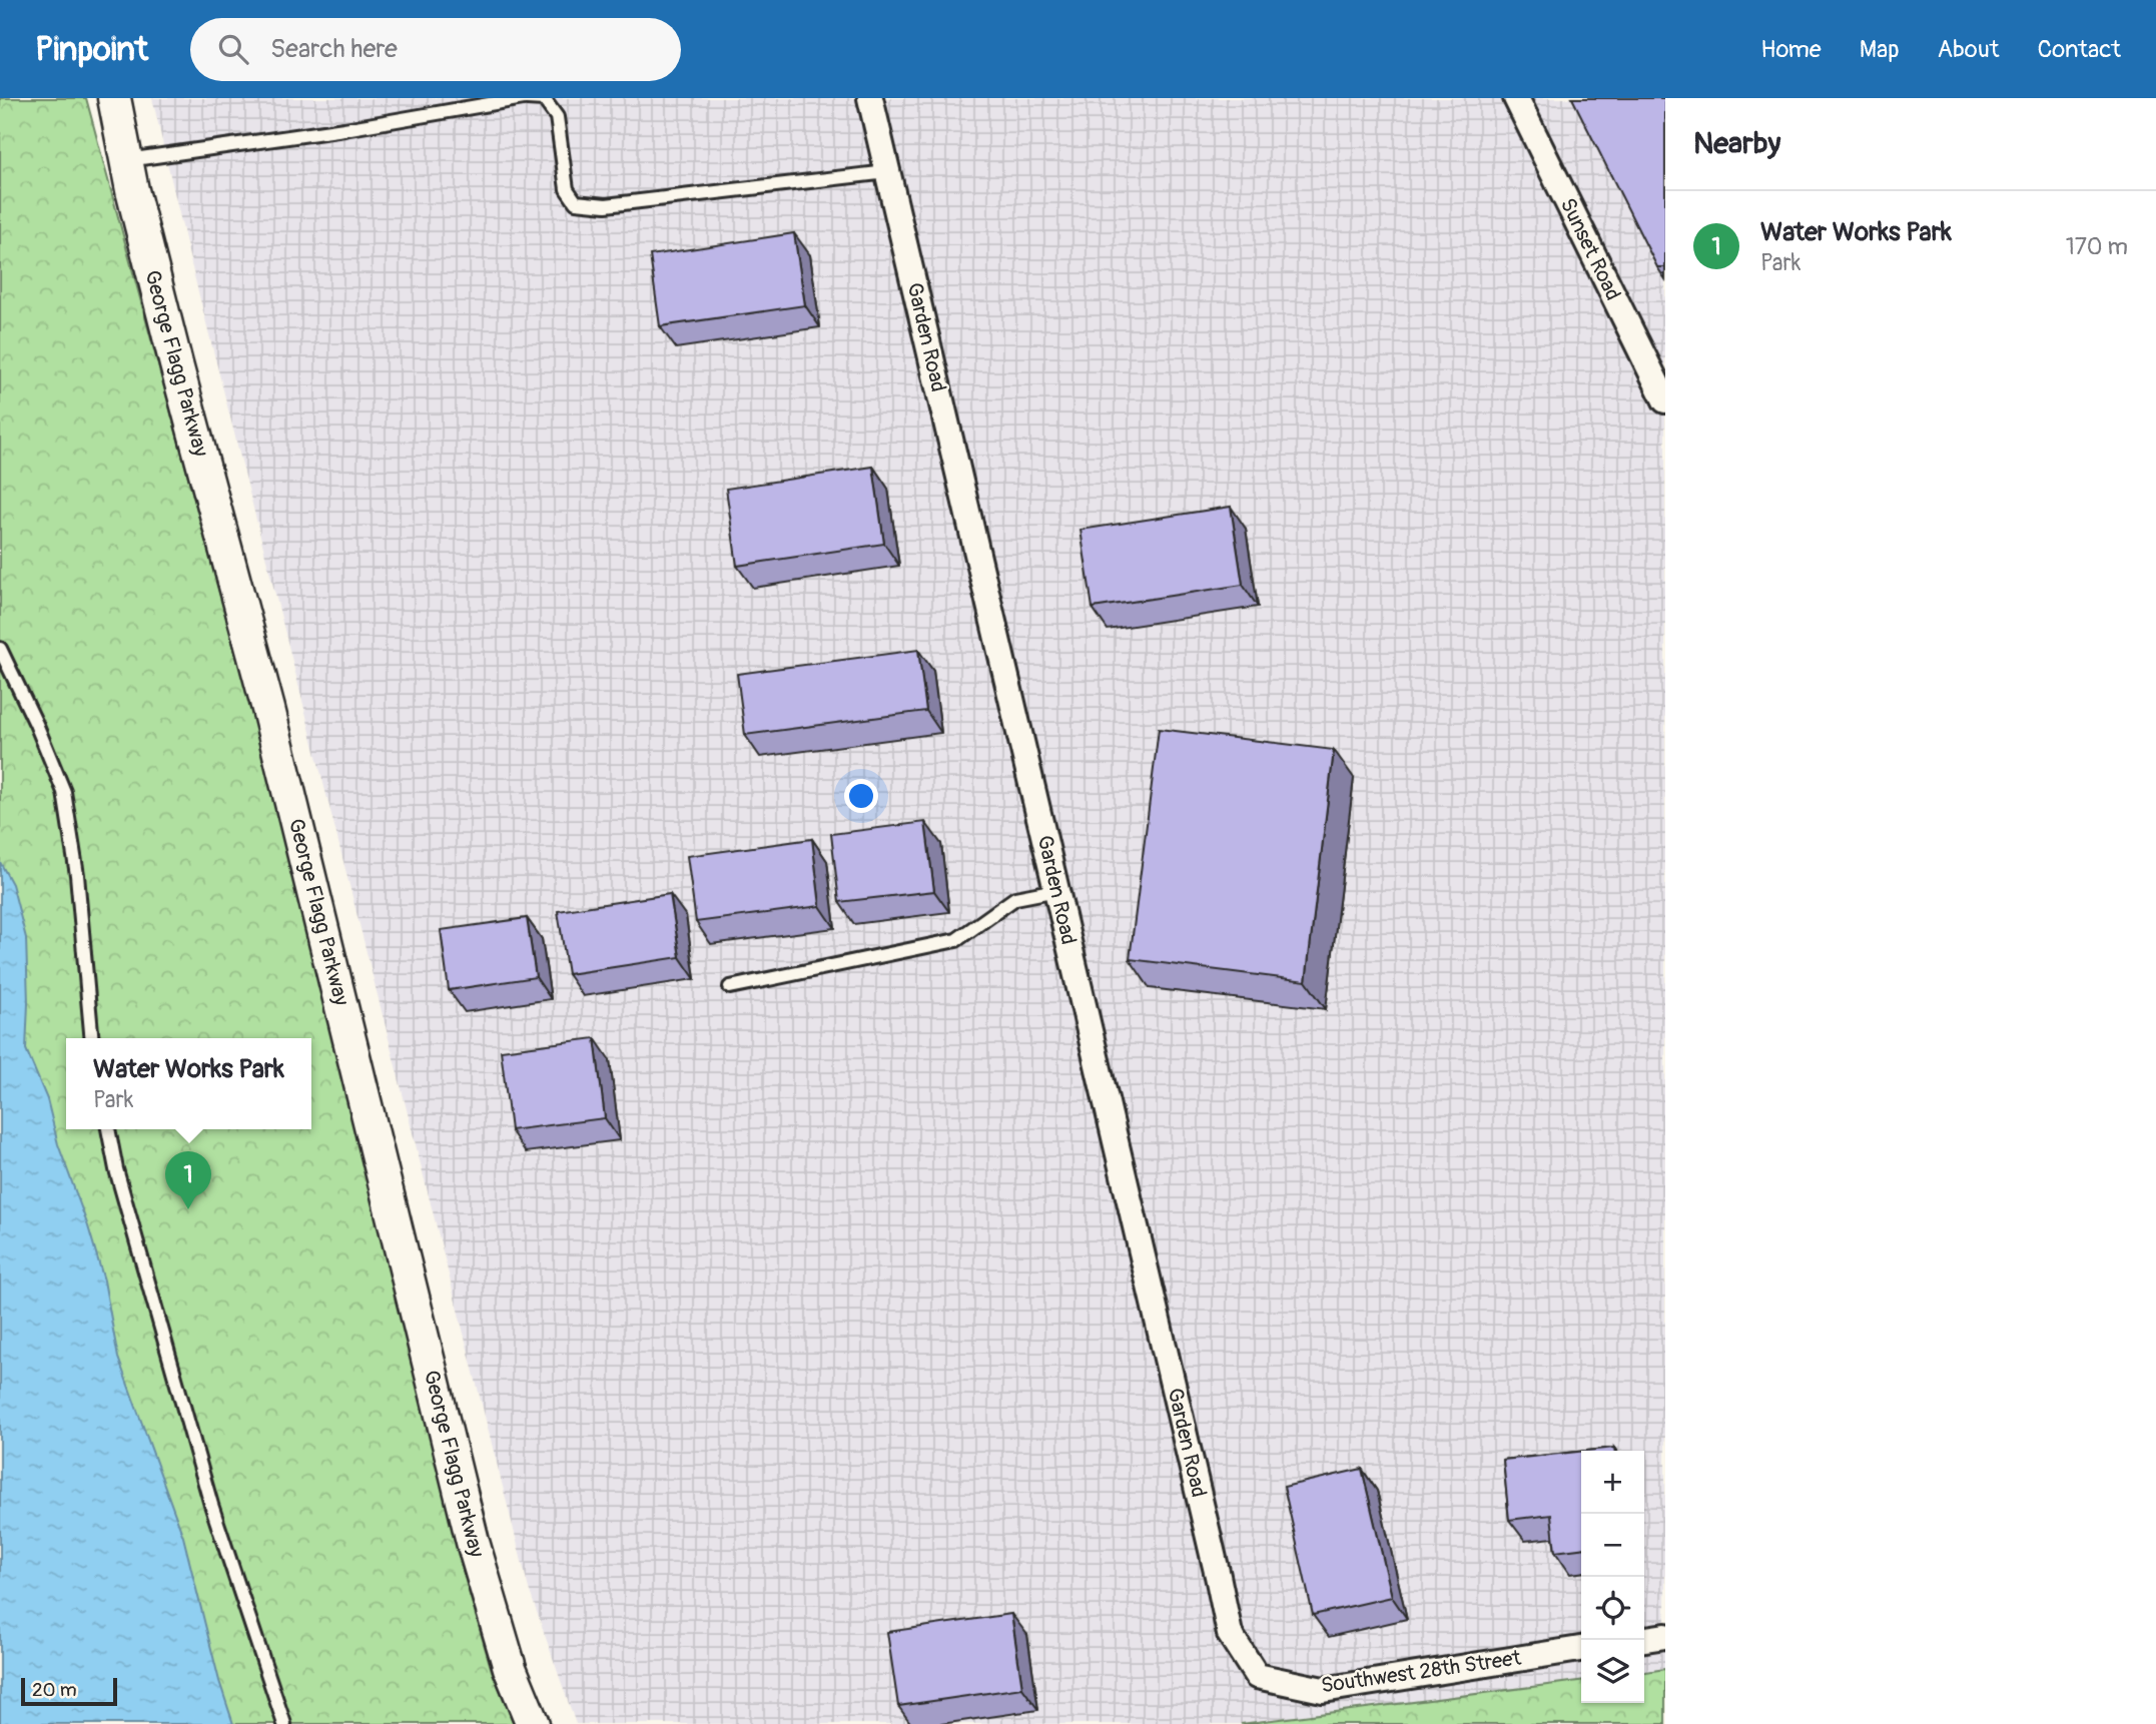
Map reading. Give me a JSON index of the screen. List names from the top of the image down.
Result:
{
  "streets": {
    "street": [
      "Sunset Road",
      "Garden Road",
      "George Flagg Parkway",
      "Southwest 28th Street"
    ]
  },
  "crossings": [
    ["Garden Road", "Southwest 28th Street"]
  ],
  "scale_bar": "20 m",
  "page": {
    "header": "Pinpoint",
    "search": "Search here",
    "nav": [
      "Home",
      "Map",
      "About",
      "Contact"
    ],
    "heading": "Nearby",
    "list": [
      {
        "mark": "1",
        "name": "Water Works Park",
        "note": "Park",
        "value": "170 m"
      }
    ],
    "popup": ["Water Works Park", "Park"],
    "pins": "1",
    "map_buttons": ["+", "−"],
    "scale": "20 m"
  }
}
